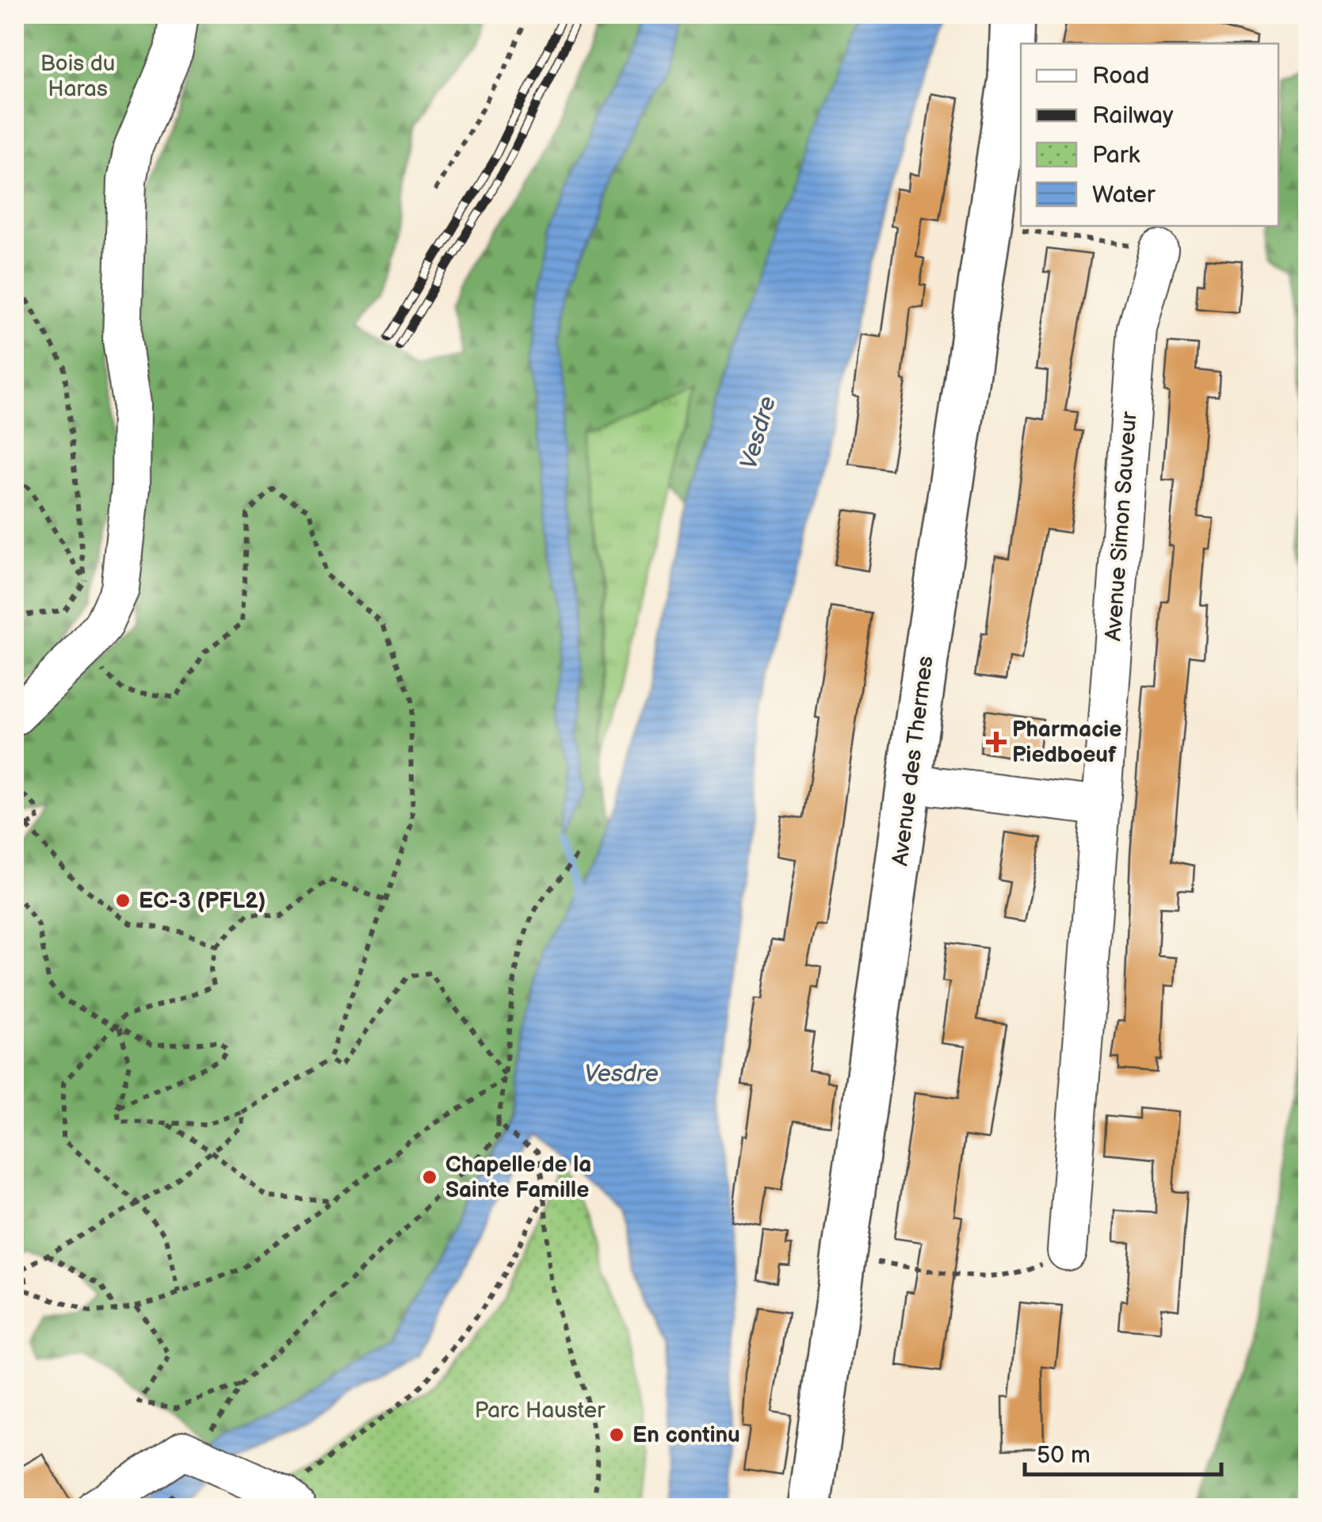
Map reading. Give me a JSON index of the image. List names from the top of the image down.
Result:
{
  "streets": {
    "main road": ["Avenue des Thermes"],
    "street": ["Avenue Simon Sauveur"]
  },
  "water": ["Vesdre"],
  "parks": ["Bois du Haras", "Parc Hauster"],
  "places": {
    "health": ["Pharmacie Piedboeuf"],
    "other": ["EC-3 (PFL2)", "Chapelle de la Sainte Famille", "En continu"]
  },
  "legend": [
    "Road",
    "Railway",
    "Park",
    "Water"
  ],
  "scale_bar": "50 m"
}
